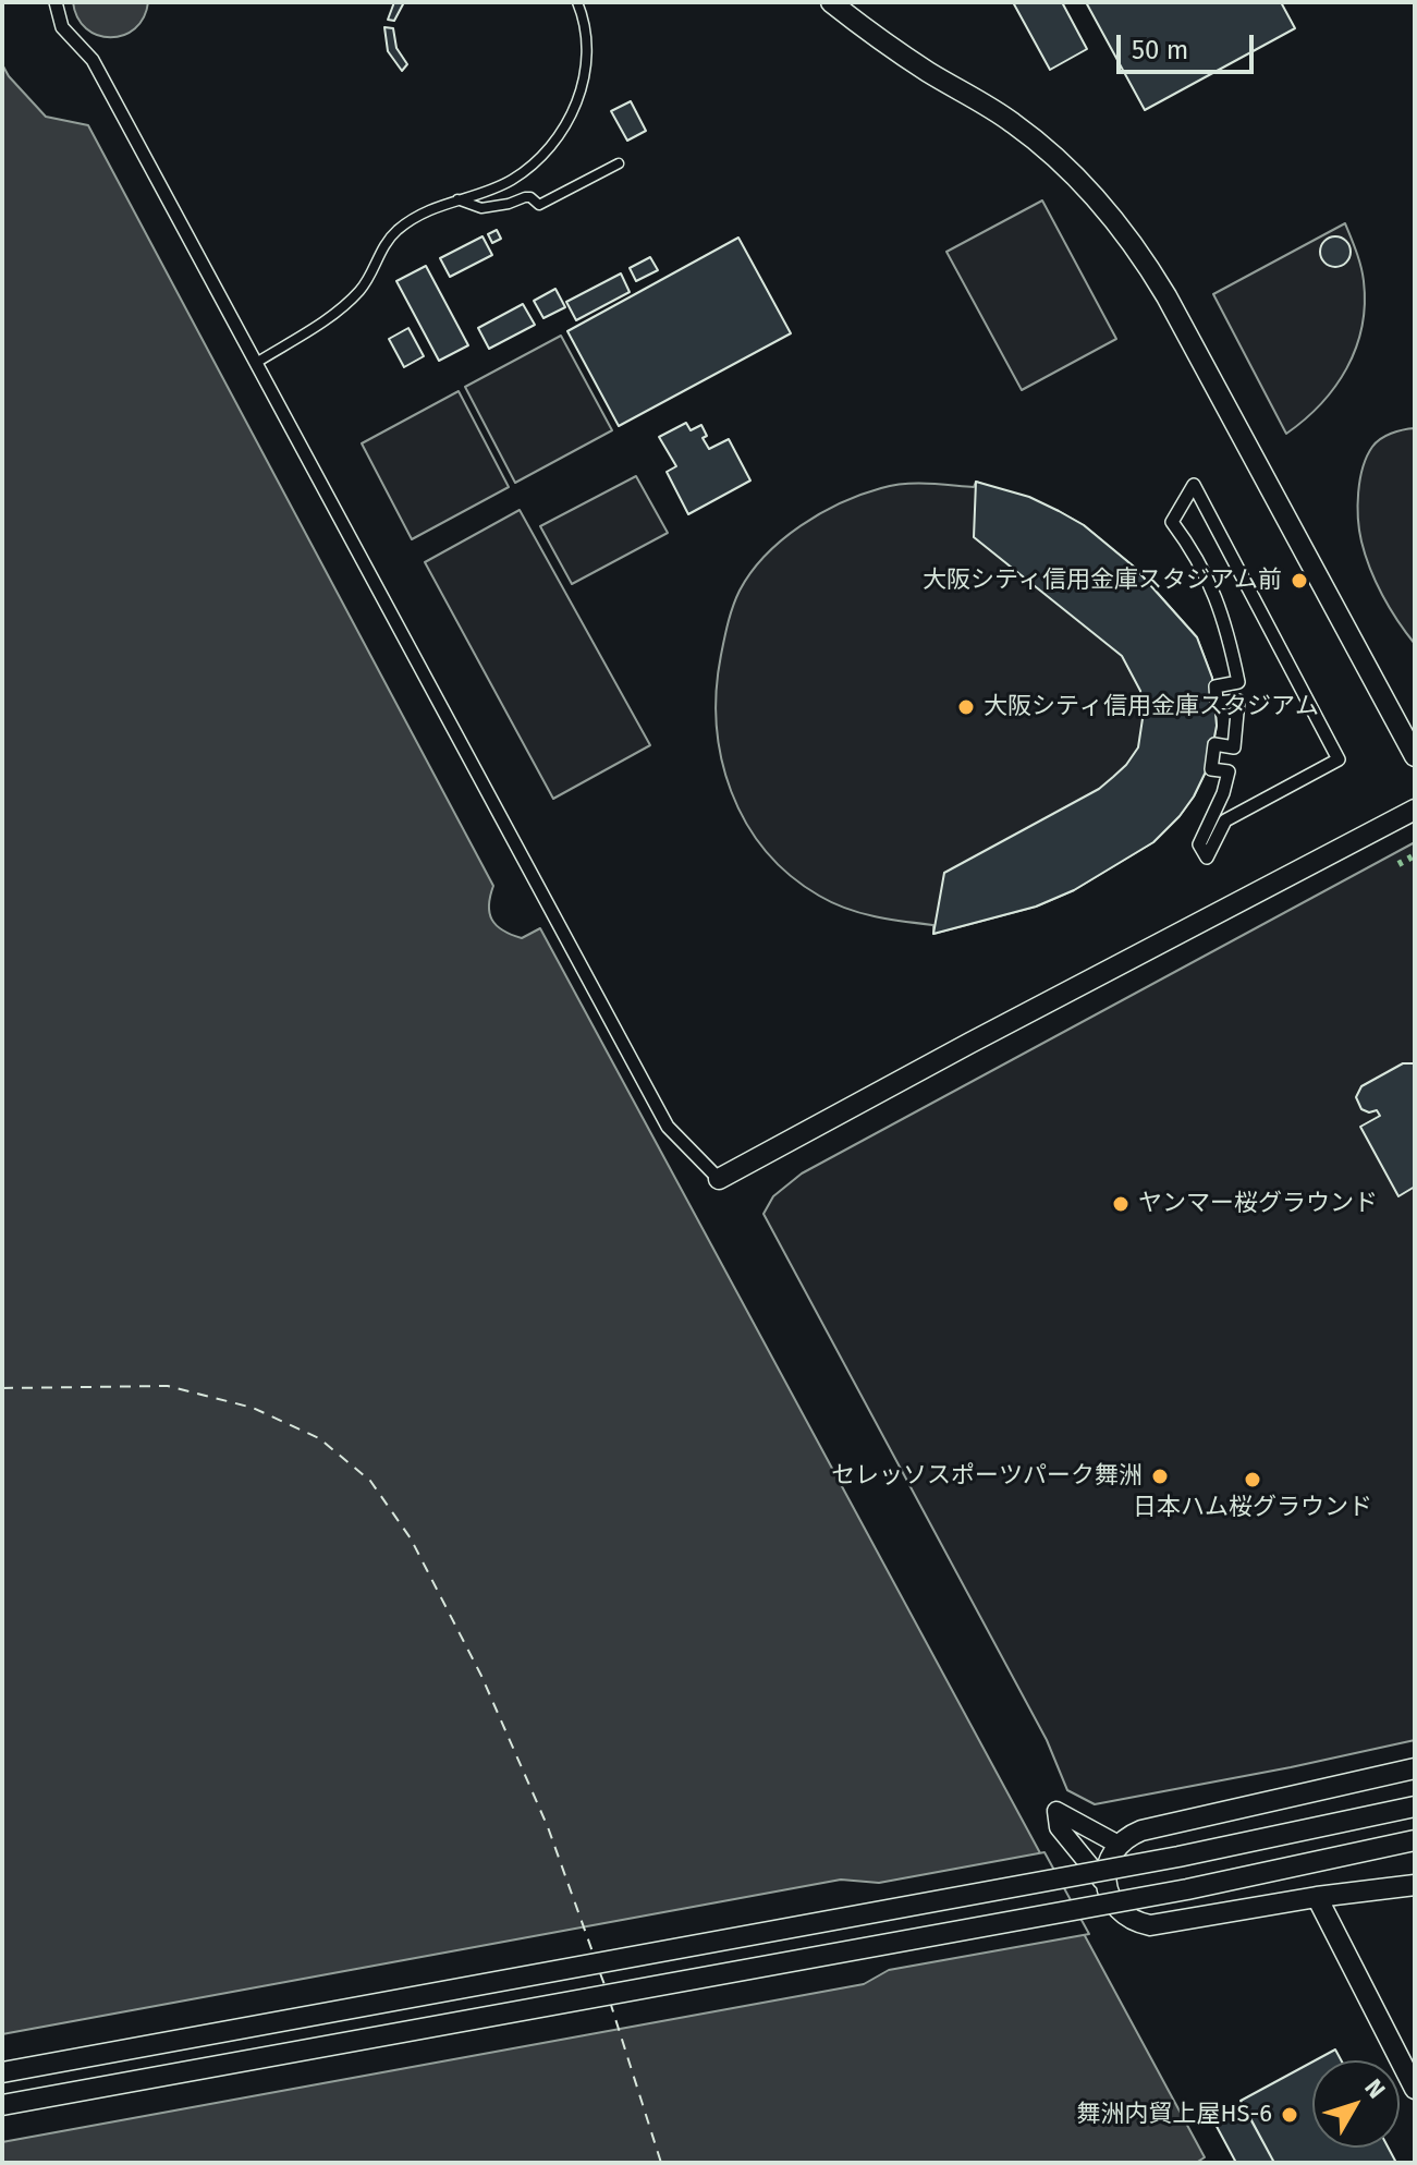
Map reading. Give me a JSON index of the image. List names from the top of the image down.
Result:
{
  "places": [
    "大阪シティ信用金庫スタジアム前",
    "大阪シティ信用金庫スタジアム",
    "ヤンマー桜グラウンド",
    "セレッソスポーツパーク舞洲",
    "日本ハム桜グラウンド",
    "舞洲内貿上屋HS-6"
  ],
  "scale_bar": "50 m",
  "north": "top right"
}
